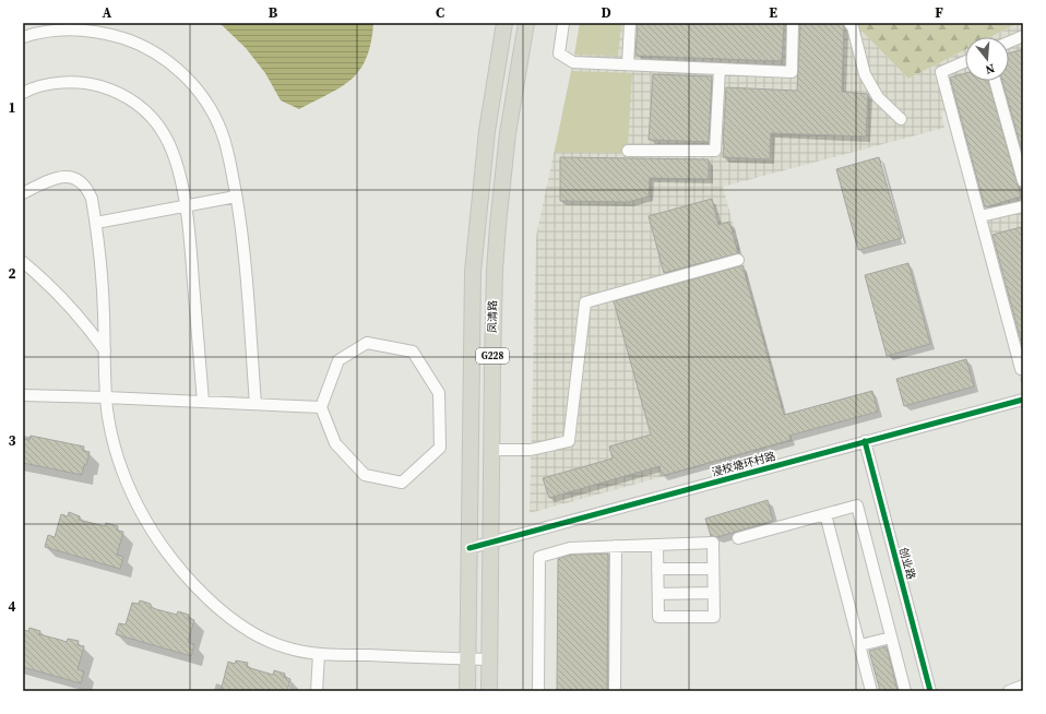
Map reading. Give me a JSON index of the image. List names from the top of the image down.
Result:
{
  "streets": {
    "highway": ["凤清路", "G228"],
    "street": ["浸校塘环村路", "创业路"]
  },
  "crossings": [
    ["凤清路", "浸校塘环村路"],
    ["浸校塘环村路", "创业路"]
  ],
  "north": "bottom",
  "grid": {
    "columns": [
      "A",
      "B",
      "C",
      "D",
      "E",
      "F"
    ],
    "rows": [
      "1",
      "2",
      "3",
      "4"
    ]
  }
}
